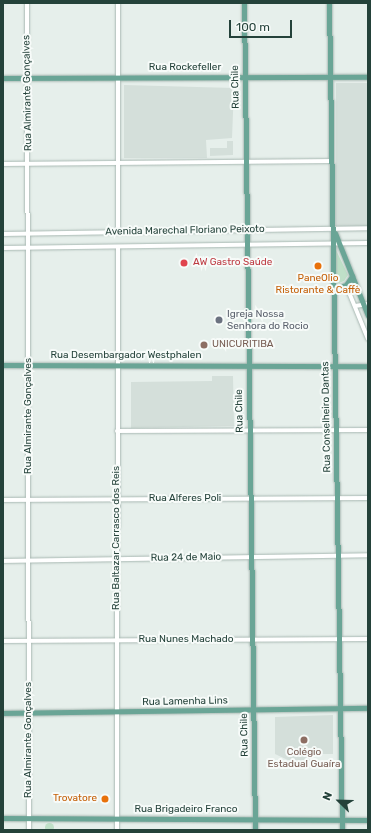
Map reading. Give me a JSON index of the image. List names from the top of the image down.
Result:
{
  "streets": {
    "main road": [
      "Rua Rockefeller",
      "Rua Chile",
      "Rua Desembargador Westphalen",
      "Rua Conselheiro Dantas",
      "Rua Lamenha Lins",
      "Rua Brigadeiro Franco"
    ],
    "street": [
      "Rua Almirante Gonçalves",
      "Avenida Marechal Floriano Peixoto",
      "Rua Alferes Poli",
      "Rua Baltazar Carrasco dos Reis",
      "Rua 24 de Maio",
      "Rua Nunes Machado"
    ]
  },
  "crossings": [
    ["Rua Rockefeller", "Rua Chile"],
    ["Rua Rockefeller", "Rua Almirante Gonçalves"],
    ["Rua Rockefeller", "Rua Conselheiro Dantas"],
    ["Rua Chile", "Avenida Marechal Floriano Peixoto"],
    ["Rua Chile", "Rua Desembargador Westphalen"],
    ["Rua Chile", "Rua Alferes Poli"],
    ["Rua Chile", "Rua 24 de Maio"],
    ["Rua Chile", "Rua Nunes Machado"],
    ["Rua Chile", "Rua Lamenha Lins"],
    ["Rua Chile", "Rua Brigadeiro Franco"],
    ["Rua Almirante Gonçalves", "Avenida Marechal Floriano Peixoto"],
    ["Rua Almirante Gonçalves", "Rua Desembargador Westphalen"],
    ["Rua Almirante Gonçalves", "Rua Alferes Poli"],
    ["Rua Almirante Gonçalves", "Rua 24 de Maio"],
    ["Rua Almirante Gonçalves", "Rua Nunes Machado"],
    ["Rua Almirante Gonçalves", "Rua Lamenha Lins"],
    ["Rua Almirante Gonçalves", "Rua Brigadeiro Franco"],
    ["Avenida Marechal Floriano Peixoto", "Rua Conselheiro Dantas"],
    ["Avenida Marechal Floriano Peixoto", "Rua Baltazar Carrasco dos Reis"],
    ["Rua Desembargador Westphalen", "Rua Conselheiro Dantas"],
    ["Rua Desembargador Westphalen", "Rua Baltazar Carrasco dos Reis"],
    ["Rua Conselheiro Dantas", "Rua Alferes Poli"],
    ["Rua Conselheiro Dantas", "Rua 24 de Maio"],
    ["Rua Conselheiro Dantas", "Rua Nunes Machado"],
    ["Rua Conselheiro Dantas", "Rua Lamenha Lins"],
    ["Rua Conselheiro Dantas", "Rua Brigadeiro Franco"],
    ["Rua Alferes Poli", "Rua Baltazar Carrasco dos Reis"],
    ["Rua Baltazar Carrasco dos Reis", "Rua 24 de Maio"],
    ["Rua Baltazar Carrasco dos Reis", "Rua Nunes Machado"],
    ["Rua Baltazar Carrasco dos Reis", "Rua Lamenha Lins"],
    ["Rua Baltazar Carrasco dos Reis", "Rua Brigadeiro Franco"]
  ],
  "places": [
    "AW Gastro Saúde",
    "PaneOlio Ristorante & Caffè",
    "Igreja Nossa Senhora do Rocio",
    "UNICURITIBA",
    "Colégio Estadual Guaíra",
    "Trovatore"
  ],
  "scale_bar": "100 m",
  "north": "top left"
}
